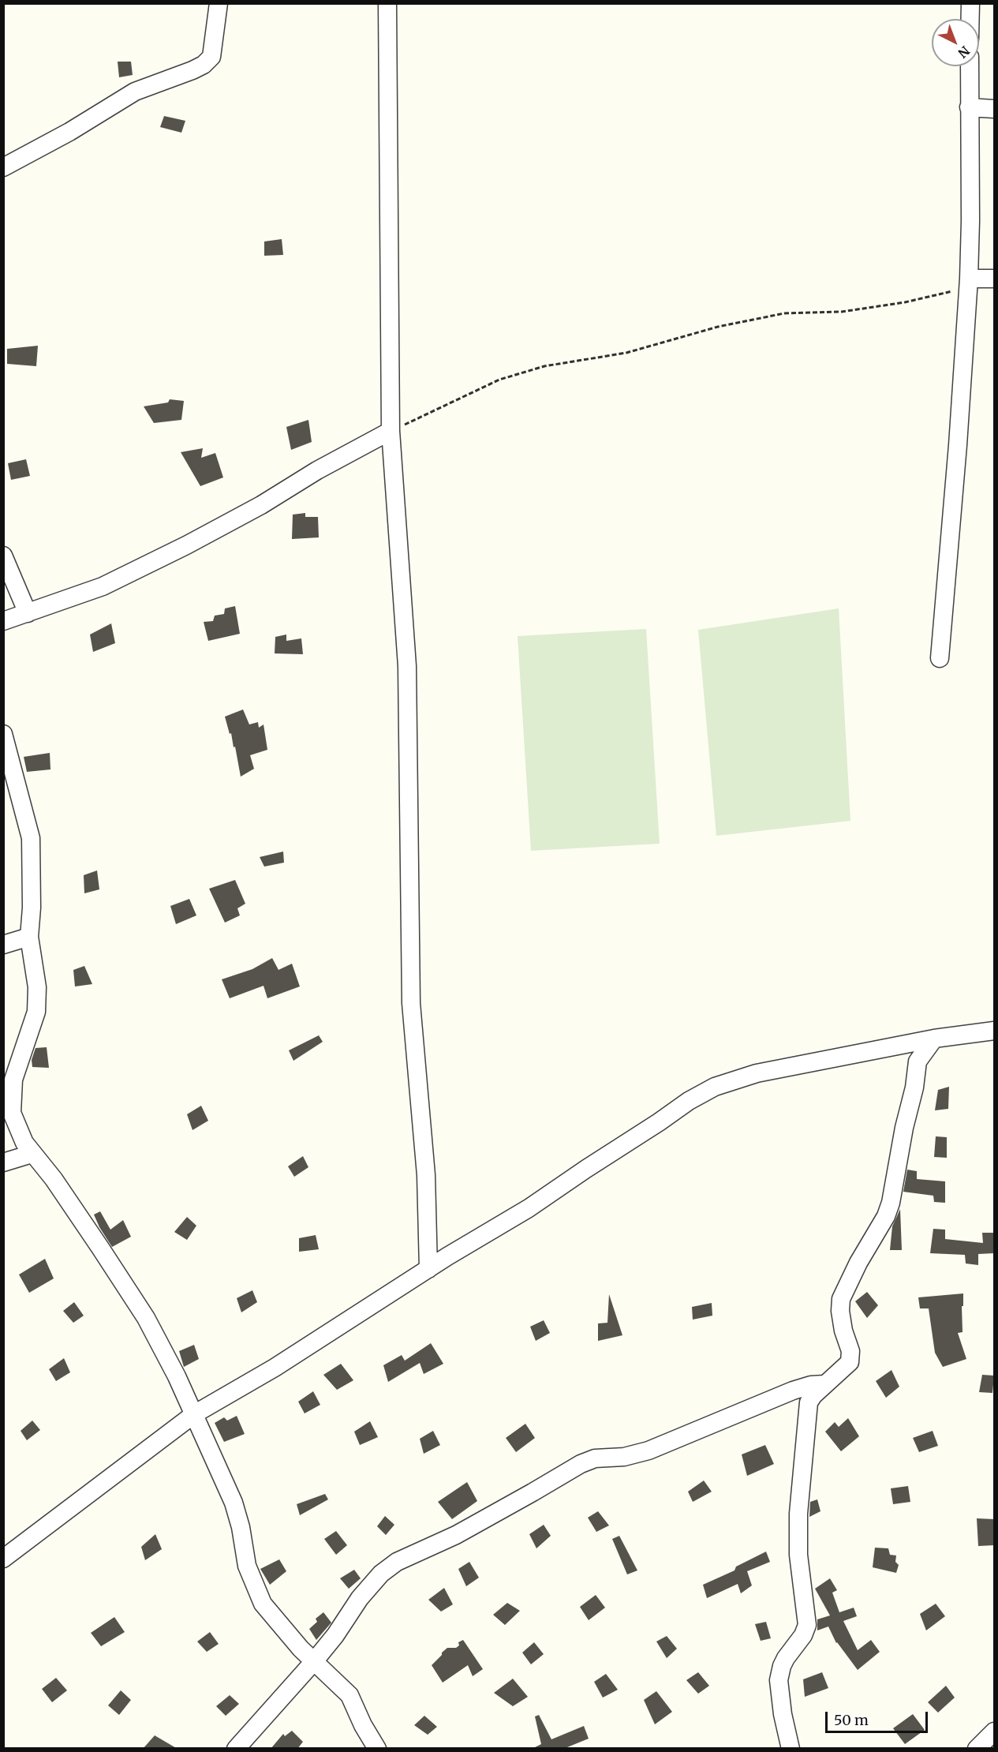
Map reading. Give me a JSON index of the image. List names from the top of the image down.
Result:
{
  "scale_bar": "50 m",
  "north": "bottom right"
}
